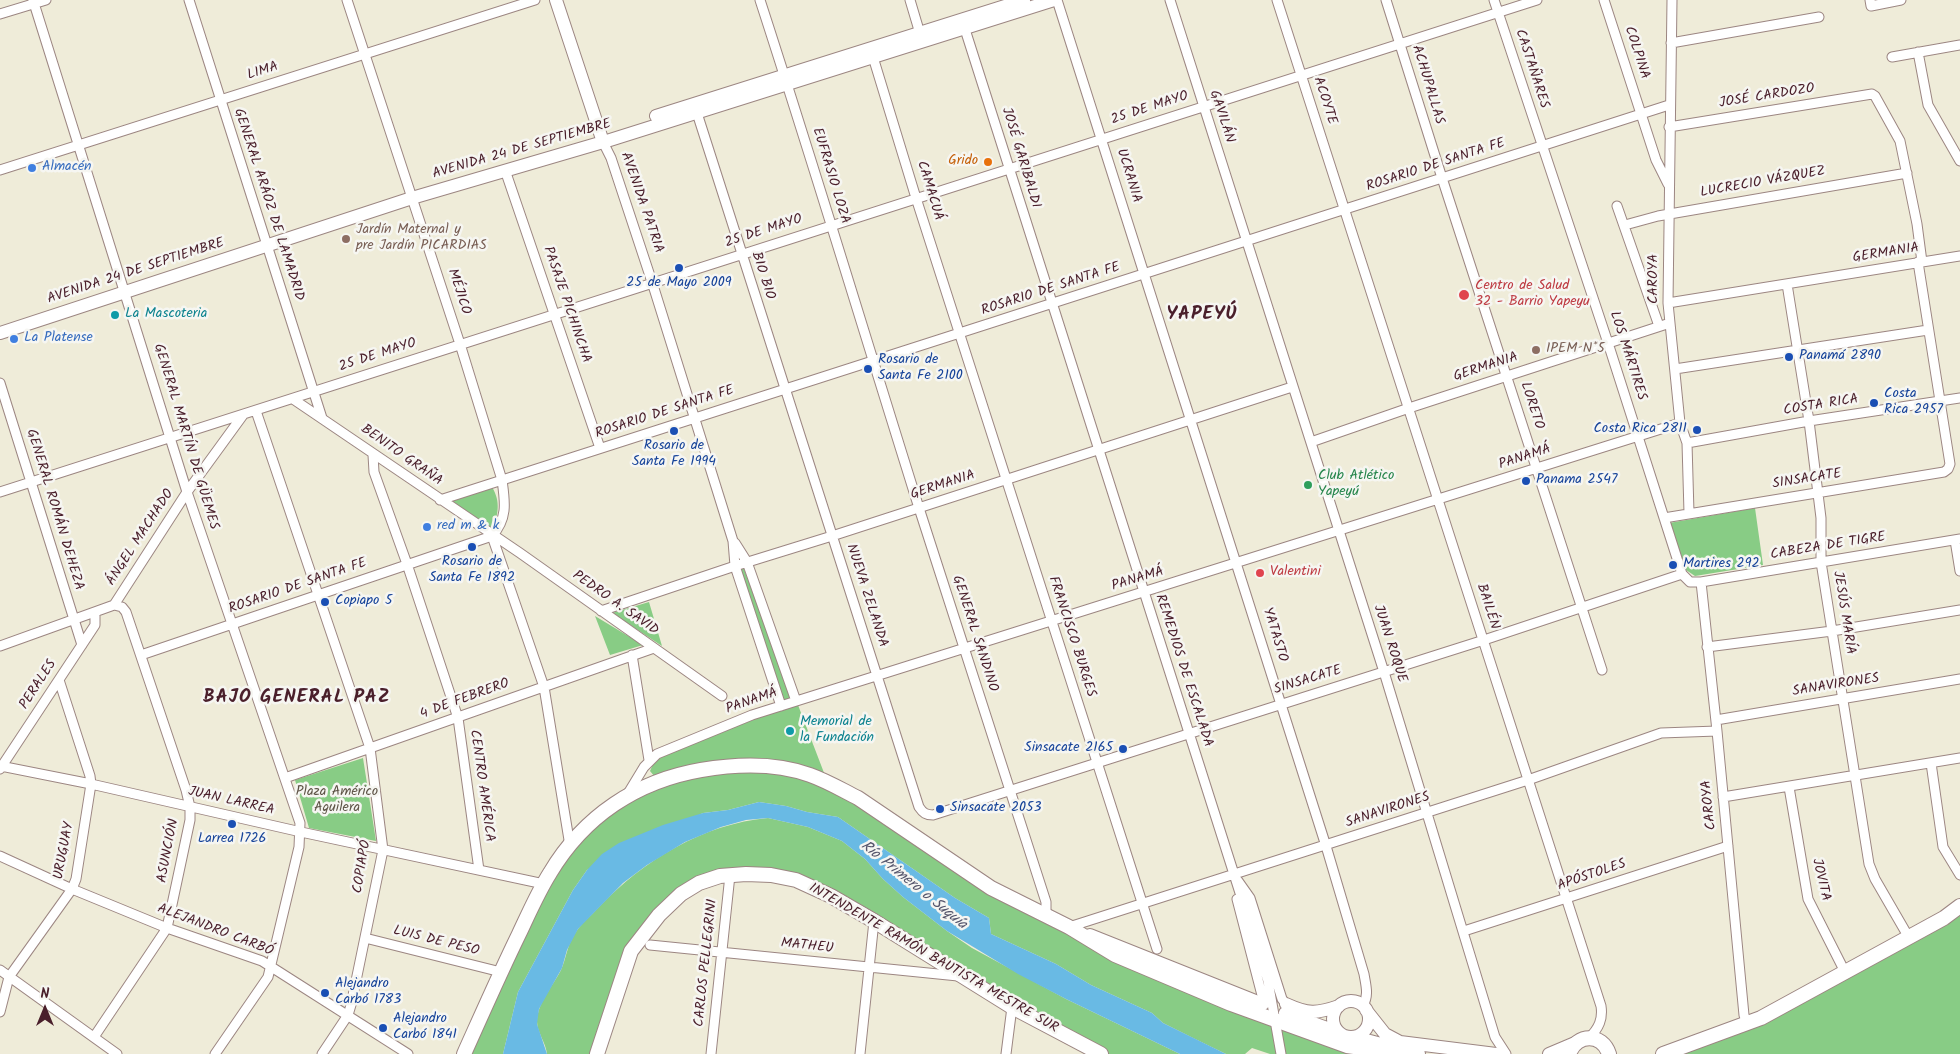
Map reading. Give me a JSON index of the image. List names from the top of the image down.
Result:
{
  "streets": {
    "main road": ["AVENIDA 24 DE SEPTIEMBRE", "AVENIDA PATRIA", "INTENDENTE RAMÓN BAUTISTA MESTRE SUR"],
    "street": [
      "COLPINA",
      "CASTAÑARES",
      "LIMA",
      "ACHUPALLAS",
      "JOSÉ CARDOZO",
      "ACOYTE",
      "25 DE MAYO",
      "GAVILÁN",
      "JOSÉ GARIBALDI",
      "ROSARIO DE SANTA FE",
      "EUFRASIO LOZA",
      "UCRANIA",
      "LUCRECIO VÁZQUEZ",
      "CAMACUÁ",
      "GENERAL ARÁOZ DE LAMADRID",
      "GERMANIA",
      "BIO BIO",
      "CAROYA",
      "MÉJICO",
      "PASAJE PICHINCHA",
      "LOS MÁRTIRES",
      "LORETO",
      "COSTA RICA",
      "GENERAL MARTÍN DE GÜEMES",
      "BENITO GRAÑA",
      "PANAMÁ",
      "SINSACATE",
      "GENERAL ROMÁN DEHEZA",
      "ÁNGEL MACHADO",
      "CABEZA DE TIGRE",
      "NUEVA ZELANDA",
      "PEDRO A. SAVID",
      "BAILÉN",
      "JESÚS MARÍA",
      "GENERAL SANDINO",
      "YATASTO",
      "FRANCISCO BURGES",
      "JUAN ROQUE",
      "REMEDIOS DE ESCALADA",
      "PERALES",
      "SANAVIRONES",
      "4 DE FEBRERO",
      "CENTRO AMÉRICA",
      "JUAN LARREA",
      "URUGUAY",
      "ASUNCIÓN",
      "COPIAPÓ",
      "APÓSTOLES",
      "JOVITA",
      "ALEJANDRO CARBÓ",
      "LUIS DE PESO",
      "MATHEU",
      "CARLOS PELLEGRINI"
    ]
  },
  "crossings": [
    ["COLPINA", "ROSARIO DE SANTA FE"],
    ["COLPINA", "CAROYA"],
    ["CASTAÑARES", "25 DE MAYO"],
    ["CASTAÑARES", "ROSARIO DE SANTA FE"],
    ["CASTAÑARES", "LOS MÁRTIRES"],
    ["LIMA", "GENERAL ARÁOZ DE LAMADRID"],
    ["LIMA", "MÉJICO"],
    ["LIMA", "GENERAL MARTÍN DE GÜEMES"],
    ["ACHUPALLAS", "25 DE MAYO"],
    ["ACHUPALLAS", "ROSARIO DE SANTA FE"],
    ["ACHUPALLAS", "LORETO"],
    ["JOSÉ CARDOZO", "LUCRECIO VÁZQUEZ"],
    ["JOSÉ CARDOZO", "CAROYA"],
    ["ACOYTE", "25 DE MAYO"],
    ["ACOYTE", "ROSARIO DE SANTA FE"],
    ["ACOYTE", "BAILÉN"],
    ["25 DE MAYO", "GAVILÁN"],
    ["25 DE MAYO", "JOSÉ GARIBALDI"],
    ["25 DE MAYO", "EUFRASIO LOZA"],
    ["25 DE MAYO", "UCRANIA"],
    ["25 DE MAYO", "CAMACUÁ"],
    ["25 DE MAYO", "AVENIDA PATRIA"],
    ["25 DE MAYO", "GENERAL ARÁOZ DE LAMADRID"],
    ["25 DE MAYO", "BIO BIO"],
    ["25 DE MAYO", "MÉJICO"],
    ["25 DE MAYO", "PASAJE PICHINCHA"],
    ["25 DE MAYO", "GENERAL MARTÍN DE GÜEMES"],
    ["25 DE MAYO", "BENITO GRAÑA"],
    ["25 DE MAYO", "GENERAL ROMÁN DEHEZA"],
    ["25 DE MAYO", "ÁNGEL MACHADO"],
    ["GAVILÁN", "ROSARIO DE SANTA FE"],
    ["GAVILÁN", "JUAN ROQUE"],
    ["AVENIDA 24 DE SEPTIEMBRE", "JOSÉ GARIBALDI"],
    ["AVENIDA 24 DE SEPTIEMBRE", "EUFRASIO LOZA"],
    ["AVENIDA 24 DE SEPTIEMBRE", "UCRANIA"],
    ["AVENIDA 24 DE SEPTIEMBRE", "CAMACUÁ"],
    ["AVENIDA 24 DE SEPTIEMBRE", "AVENIDA PATRIA"],
    ["AVENIDA 24 DE SEPTIEMBRE", "GENERAL ARÁOZ DE LAMADRID"],
    ["AVENIDA 24 DE SEPTIEMBRE", "BIO BIO"],
    ["AVENIDA 24 DE SEPTIEMBRE", "MÉJICO"],
    ["AVENIDA 24 DE SEPTIEMBRE", "PASAJE PICHINCHA"],
    ["AVENIDA 24 DE SEPTIEMBRE", "GENERAL MARTÍN DE GÜEMES"],
    ["JOSÉ GARIBALDI", "ROSARIO DE SANTA FE"],
    ["JOSÉ GARIBALDI", "REMEDIOS DE ESCALADA"],
    ["ROSARIO DE SANTA FE", "EUFRASIO LOZA"],
    ["ROSARIO DE SANTA FE", "UCRANIA"],
    ["ROSARIO DE SANTA FE", "CAMACUÁ"],
    ["ROSARIO DE SANTA FE", "AVENIDA PATRIA"],
    ["ROSARIO DE SANTA FE", "BIO BIO"],
    ["ROSARIO DE SANTA FE", "CAROYA"],
    ["ROSARIO DE SANTA FE", "MÉJICO"],
    ["ROSARIO DE SANTA FE", "PASAJE PICHINCHA"],
    ["ROSARIO DE SANTA FE", "LOS MÁRTIRES"],
    ["ROSARIO DE SANTA FE", "LORETO"],
    ["ROSARIO DE SANTA FE", "GENERAL MARTÍN DE GÜEMES"],
    ["ROSARIO DE SANTA FE", "BENITO GRAÑA"],
    ["ROSARIO DE SANTA FE", "NUEVA ZELANDA"],
    ["ROSARIO DE SANTA FE", "PEDRO A. SAVID"],
    ["ROSARIO DE SANTA FE", "BAILÉN"],
    ["ROSARIO DE SANTA FE", "GENERAL SANDINO"],
    ["ROSARIO DE SANTA FE", "YATASTO"],
    ["ROSARIO DE SANTA FE", "FRANCISCO BURGES"],
    ["ROSARIO DE SANTA FE", "JUAN ROQUE"],
    ["ROSARIO DE SANTA FE", "REMEDIOS DE ESCALADA"],
    ["ROSARIO DE SANTA FE", "CENTRO AMÉRICA"],
    ["ROSARIO DE SANTA FE", "ASUNCIÓN"],
    ["ROSARIO DE SANTA FE", "COPIAPÓ"],
    ["EUFRASIO LOZA", "GENERAL SANDINO"],
    ["UCRANIA", "YATASTO"],
    ["LUCRECIO VÁZQUEZ", "CAROYA"],
    ["CAMACUÁ", "FRANCISCO BURGES"],
    ["GENERAL ARÁOZ DE LAMADRID", "BENITO GRAÑA"],
    ["GERMANIA", "CAROYA"],
    ["GERMANIA", "LOS MÁRTIRES"],
    ["GERMANIA", "LORETO"],
    ["GERMANIA", "NUEVA ZELANDA"],
    ["GERMANIA", "PEDRO A. SAVID"],
    ["GERMANIA", "BAILÉN"],
    ["GERMANIA", "JESÚS MARÍA"],
    ["GERMANIA", "GENERAL SANDINO"],
    ["GERMANIA", "YATASTO"],
    ["GERMANIA", "FRANCISCO BURGES"],
    ["GERMANIA", "JUAN ROQUE"],
    ["GERMANIA", "REMEDIOS DE ESCALADA"],
    ["BIO BIO", "NUEVA ZELANDA"],
    ["CAROYA", "COSTA RICA"],
    ["CAROYA", "PANAMÁ"],
    ["CAROYA", "SINSACATE"],
    ["CAROYA", "CABEZA DE TIGRE"],
    ["CAROYA", "SANAVIRONES"],
    ["CAROYA", "APÓSTOLES"],
    ["MÉJICO", "BENITO GRAÑA"],
    ["MÉJICO", "PEDRO A. SAVID"],
    ["LOS MÁRTIRES", "PANAMÁ"],
    ["LOS MÁRTIRES", "SINSACATE"],
    ["LORETO", "PANAMÁ"],
    ["LORETO", "SINSACATE"],
    ["COSTA RICA", "SINSACATE"],
    ["COSTA RICA", "JESÚS MARÍA"],
    ["GENERAL MARTÍN DE GÜEMES", "ÁNGEL MACHADO"],
    ["GENERAL MARTÍN DE GÜEMES", "4 DE FEBRERO"],
    ["GENERAL MARTÍN DE GÜEMES", "JUAN LARREA"],
    ["GENERAL MARTÍN DE GÜEMES", "ALEJANDRO CARBÓ"],
    ["BENITO GRAÑA", "PEDRO A. SAVID"],
    ["BENITO GRAÑA", "CENTRO AMÉRICA"],
    ["PANAMÁ", "NUEVA ZELANDA"],
    ["PANAMÁ", "BAILÉN"],
    ["PANAMÁ", "GENERAL SANDINO"],
    ["PANAMÁ", "YATASTO"],
    ["PANAMÁ", "FRANCISCO BURGES"],
    ["PANAMÁ", "JUAN ROQUE"],
    ["PANAMÁ", "REMEDIOS DE ESCALADA"],
    ["SINSACATE", "NUEVA ZELANDA"],
    ["SINSACATE", "BAILÉN"],
    ["SINSACATE", "JESÚS MARÍA"],
    ["SINSACATE", "GENERAL SANDINO"],
    ["SINSACATE", "YATASTO"],
    ["SINSACATE", "FRANCISCO BURGES"],
    ["SINSACATE", "JUAN ROQUE"],
    ["SINSACATE", "REMEDIOS DE ESCALADA"],
    ["GENERAL ROMÁN DEHEZA", "PERALES"],
    ["ÁNGEL MACHADO", "ASUNCIÓN"],
    ["CABEZA DE TIGRE", "JESÚS MARÍA"],
    ["PEDRO A. SAVID", "4 DE FEBRERO"],
    ["BAILÉN", "SANAVIRONES"],
    ["BAILÉN", "APÓSTOLES"],
    ["JESÚS MARÍA", "SANAVIRONES"],
    ["YATASTO", "SANAVIRONES"],
    ["FRANCISCO BURGES", "SANAVIRONES"],
    ["JUAN ROQUE", "SANAVIRONES"],
    ["JUAN ROQUE", "APÓSTOLES"],
    ["REMEDIOS DE ESCALADA", "SANAVIRONES"],
    ["PERALES", "JUAN LARREA"],
    ["PERALES", "URUGUAY"],
    ["4 DE FEBRERO", "CENTRO AMÉRICA"],
    ["4 DE FEBRERO", "COPIAPÓ"],
    ["CENTRO AMÉRICA", "JUAN LARREA"],
    ["JUAN LARREA", "URUGUAY"],
    ["JUAN LARREA", "ASUNCIÓN"],
    ["JUAN LARREA", "COPIAPÓ"],
    ["URUGUAY", "ALEJANDRO CARBÓ"],
    ["ASUNCIÓN", "ALEJANDRO CARBÓ"],
    ["COPIAPÓ", "ALEJANDRO CARBÓ"],
    ["COPIAPÓ", "LUIS DE PESO"],
    ["MATHEU", "INTENDENTE RAMÓN BAUTISTA MESTRE SUR"],
    ["MATHEU", "CARLOS PELLEGRINI"],
    ["INTENDENTE RAMÓN BAUTISTA MESTRE SUR", "CARLOS PELLEGRINI"]
  ],
  "districts": ["YAPEYÚ", "BAJO GENERAL PAZ"],
  "water": ["Río Primero o Suquía"],
  "parks": ["Plaza Américo Aguilera"],
  "places": [
    "Grido",
    "Almacén",
    "Jardín Maternal y pre Jardín PICARDIAS",
    "25 de Mayo 2009",
    "Centro de Salud 32 - Barrio Yapeyu",
    "La Mascoteria",
    "La Platense",
    "IPEM N*5",
    "Panamá 2890",
    "Rosario de Santa Fe 2100",
    "Costa Rica 2957",
    "Costa Rica 2811",
    "Rosario de Santa Fe 1994",
    "Panama 2547",
    "Club Atlético Yapeyú",
    "red m & k",
    "Rosario de Santa Fe 1892",
    "Martires 292",
    "Valentini",
    "Copiapo 5",
    "Memorial de la Fundación",
    "Sinsacate 2165",
    "Sinsacate 2053",
    "Larrea 1726",
    "Alejandro Carbó 1783",
    "Alejandro Carbó 1841"
  ],
  "north": "top"
}
